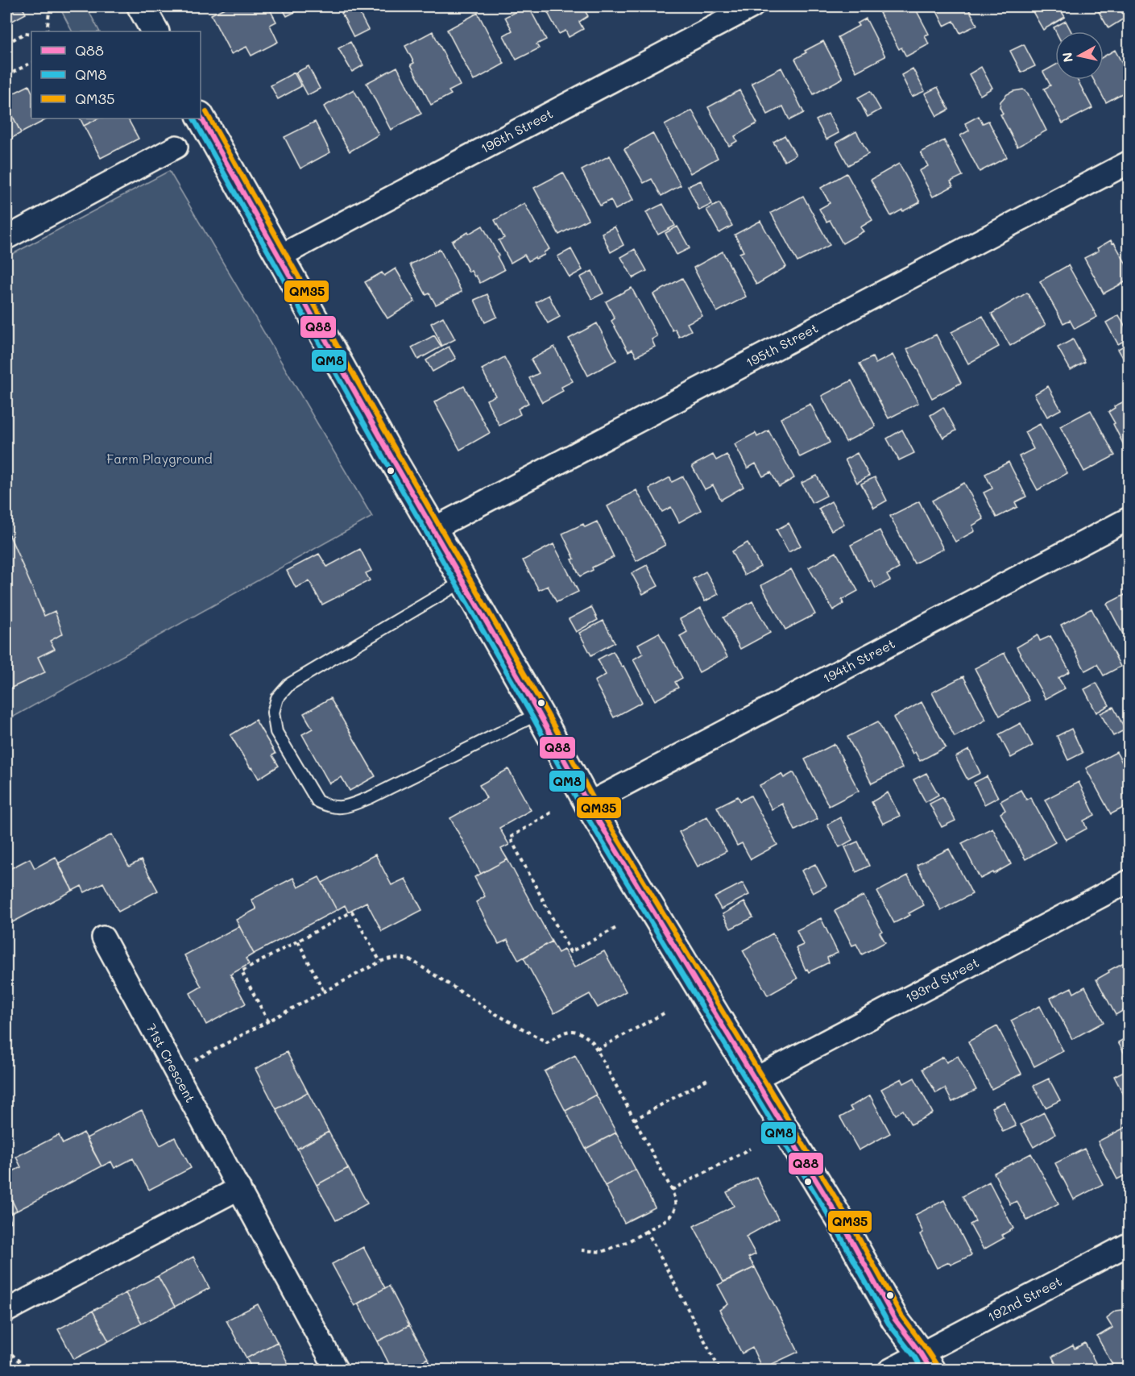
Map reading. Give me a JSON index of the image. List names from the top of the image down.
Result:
{
  "streets": {
    "street": [
      "196th Street",
      "195th Street",
      "194th Street",
      "193rd Street",
      "71st Crescent",
      "192nd Street"
    ]
  },
  "parks": ["Farm Playground"],
  "lines": ["transit line QM35", "transit line Q88", "transit line QM8"],
  "legend": ["Q88", "QM8", "QM35"],
  "north": "left"
}
